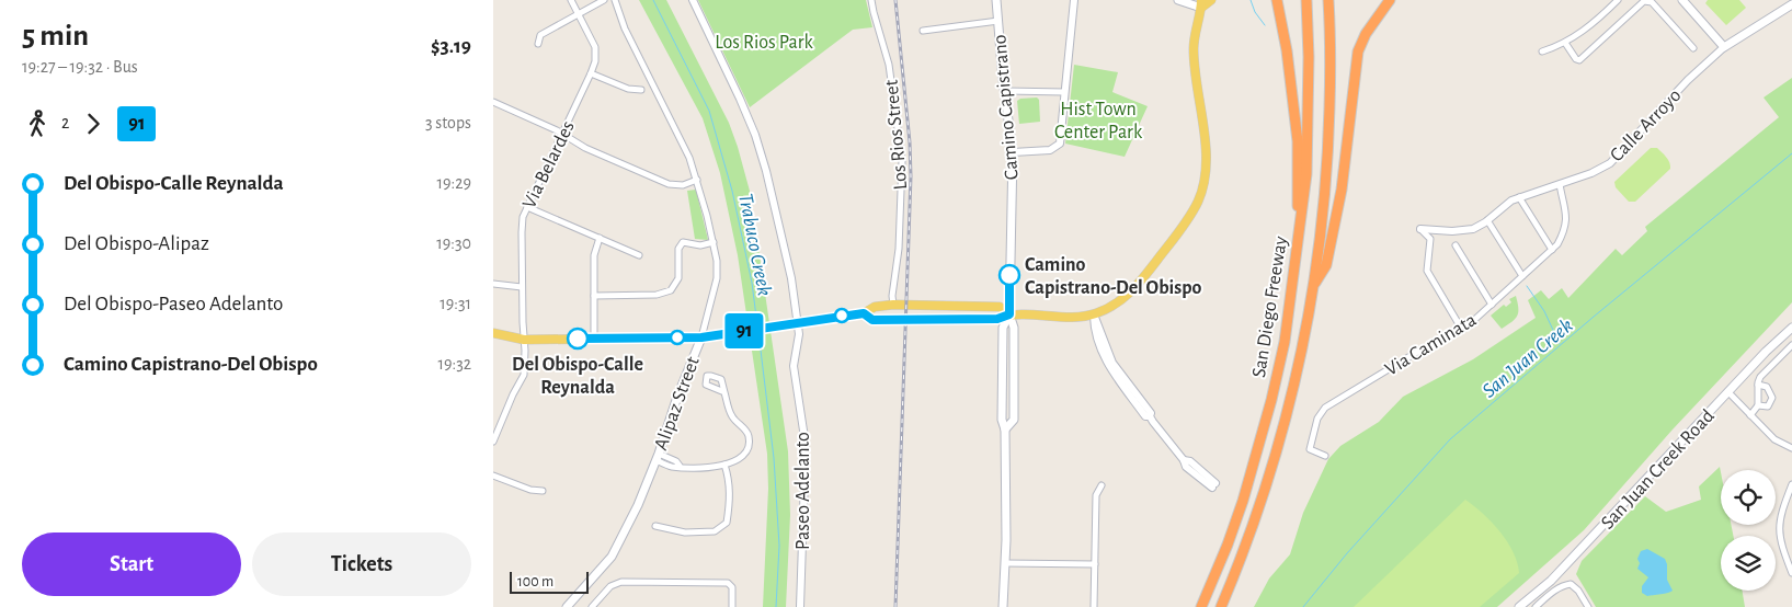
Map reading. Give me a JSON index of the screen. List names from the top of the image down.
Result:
{
  "streets": {
    "highway": ["San Diego Freeway"],
    "main road": [
      "Camino Capistrano",
      "Calle Arroyo",
      "Alipaz Street",
      "San Juan Creek Road"
    ],
    "street": [
      "Los Rios Street",
      "Via Belardes",
      "Via Caminata",
      "Paseo Adelanto"
    ]
  },
  "crossings": [
    ["Calle Arroyo", "Via Caminata"]
  ],
  "water": ["Trabuco Creek", "San Juan Creek"],
  "parks": ["Los Rios Park", "Hist Town Center Park"],
  "places": ["Camino Capistrano-Del Obispo", "Del Obispo-Calle Reynalda"],
  "lines": ["bus line 91"],
  "scale_bar": "100 m",
  "page": {
    "heading": ["5 min", "19:27 – 19:32 · Bus", "$3.19"],
    "on_map": "91",
    "legs": ["2", "91", "3 stops"],
    "list": [
      {
        "name": "Del Obispo-Calle Reynalda",
        "value": "19:29"
      },
      {
        "name": "Del Obispo-Alipaz",
        "value": "19:30"
      },
      {
        "name": "Del Obispo-Paseo Adelanto",
        "value": "19:31"
      },
      {
        "name": "Camino Capistrano-Del Obispo",
        "value": "19:32"
      }
    ],
    "buttons": ["Start", "Tickets"],
    "scale": "100 m"
  }
}
